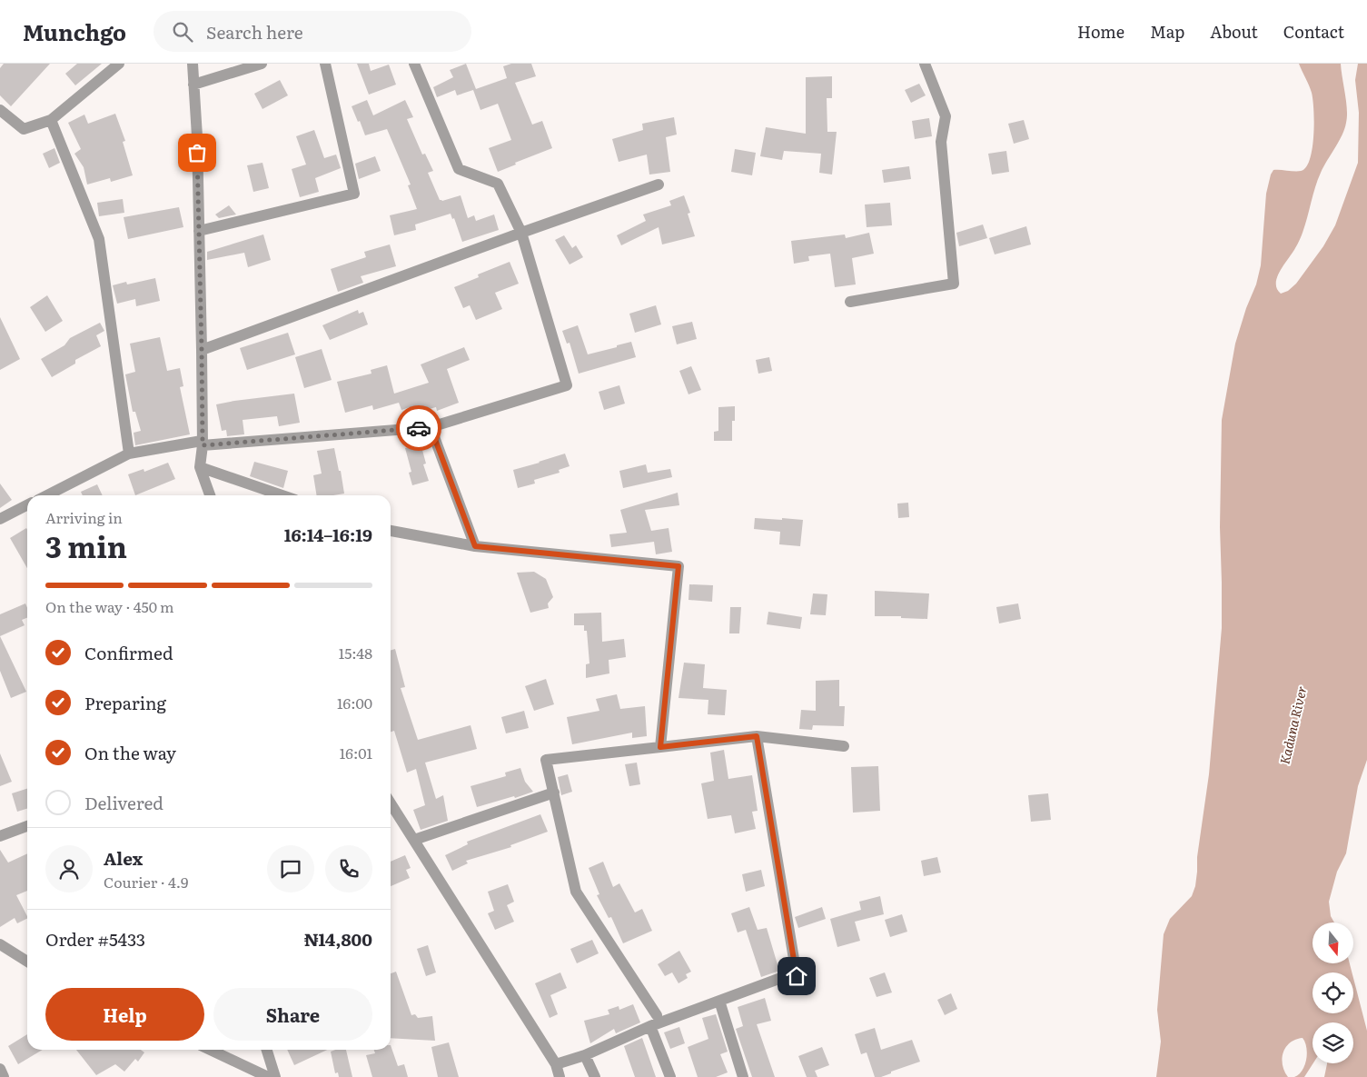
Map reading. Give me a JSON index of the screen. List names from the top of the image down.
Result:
{
  "water": ["Kaduna River"],
  "north": "bottom",
  "page": {
    "header": "Munchgo",
    "search": "Search here",
    "nav": [
      "Home",
      "Map",
      "About",
      "Contact"
    ],
    "heading": ["3 min", "Arriving in", "16:14–16:19"],
    "panel": [
      "Alex",
      "Courier · 4.9",
      "Order #5433",
      "₦14,800"
    ],
    "bar": "On the way · 450 m",
    "list": [
      ["Confirmed", "15:48"],
      ["Preparing", "16:00"],
      ["On the way", "16:01"],
      "Delivered"
    ],
    "buttons": ["Help", "Share"]
  }
}
